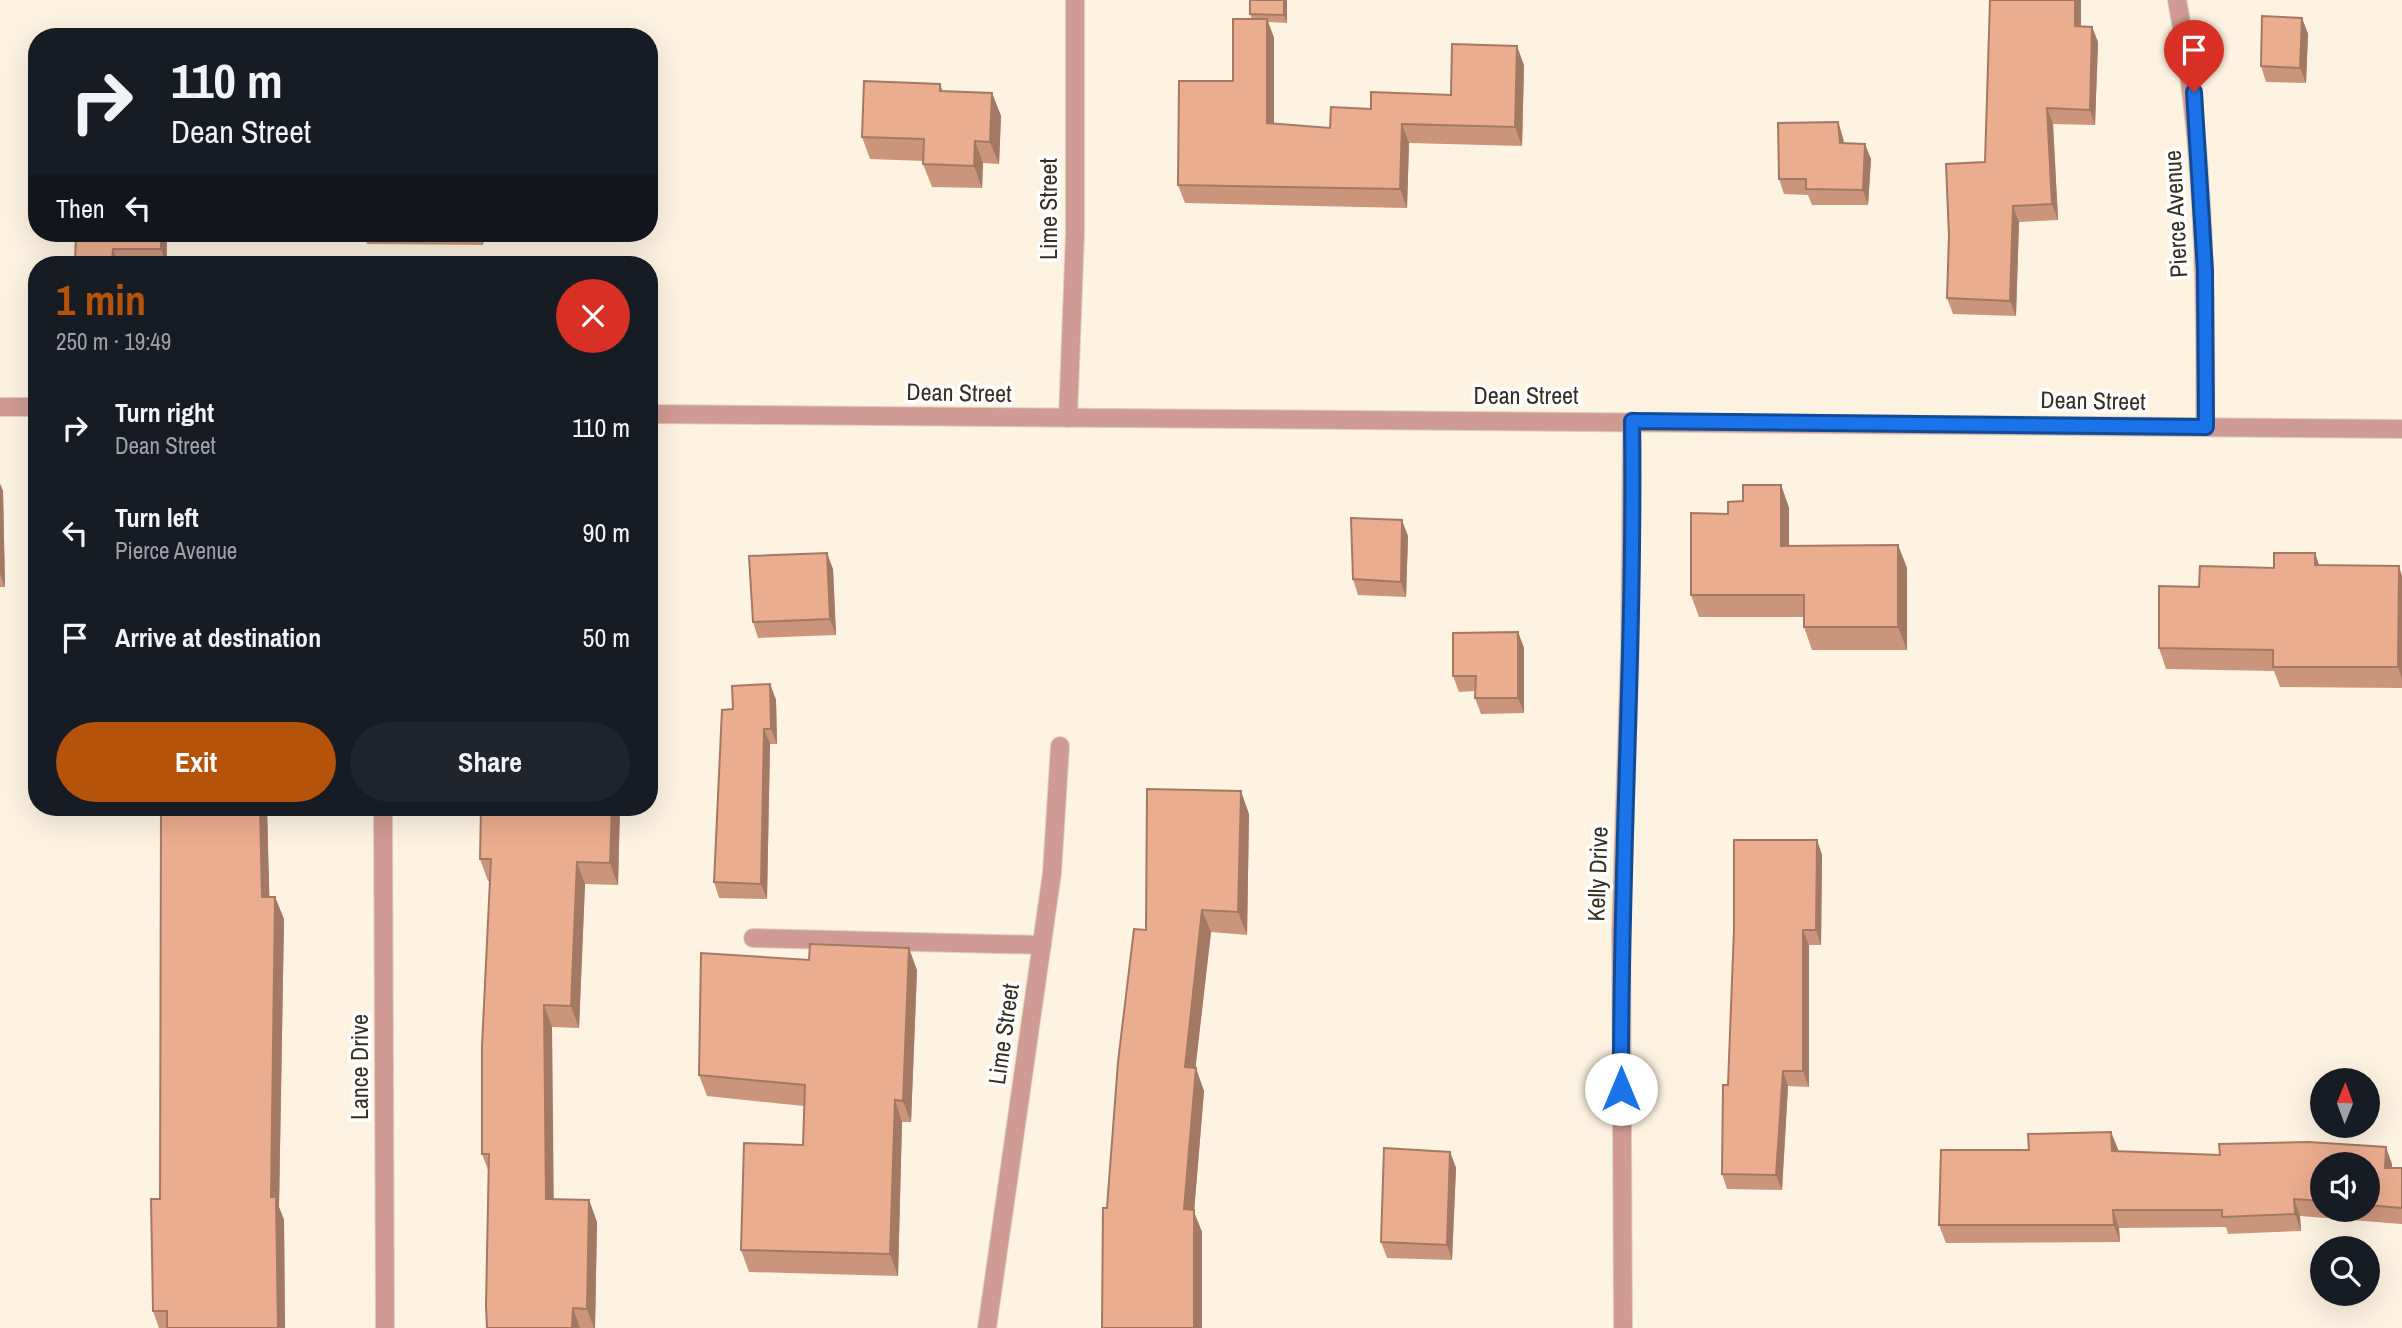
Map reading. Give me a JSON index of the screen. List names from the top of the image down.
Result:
{
  "streets": {
    "street": [
      "Lime Street",
      "Pierce Avenue",
      "Dean Street",
      "Kelly Drive",
      "Lance Drive"
    ]
  },
  "crossings": [
    ["Lime Street", "Dean Street"],
    ["Pierce Avenue", "Dean Street"],
    ["Dean Street", "Kelly Drive"]
  ],
  "north": "top",
  "page": {
    "turn": ["110 m", "Dean Street"],
    "then": "Then",
    "heading": ["1 min", "250 m · 19:49"],
    "list": [
      {
        "name": "Turn right",
        "note": "Dean Street",
        "value": "110 m"
      },
      {
        "name": "Turn left",
        "note": "Pierce Avenue",
        "value": "90 m"
      },
      {
        "name": "Arrive at destination",
        "value": "50 m"
      }
    ],
    "buttons": ["Exit", "Share"]
  }
}
